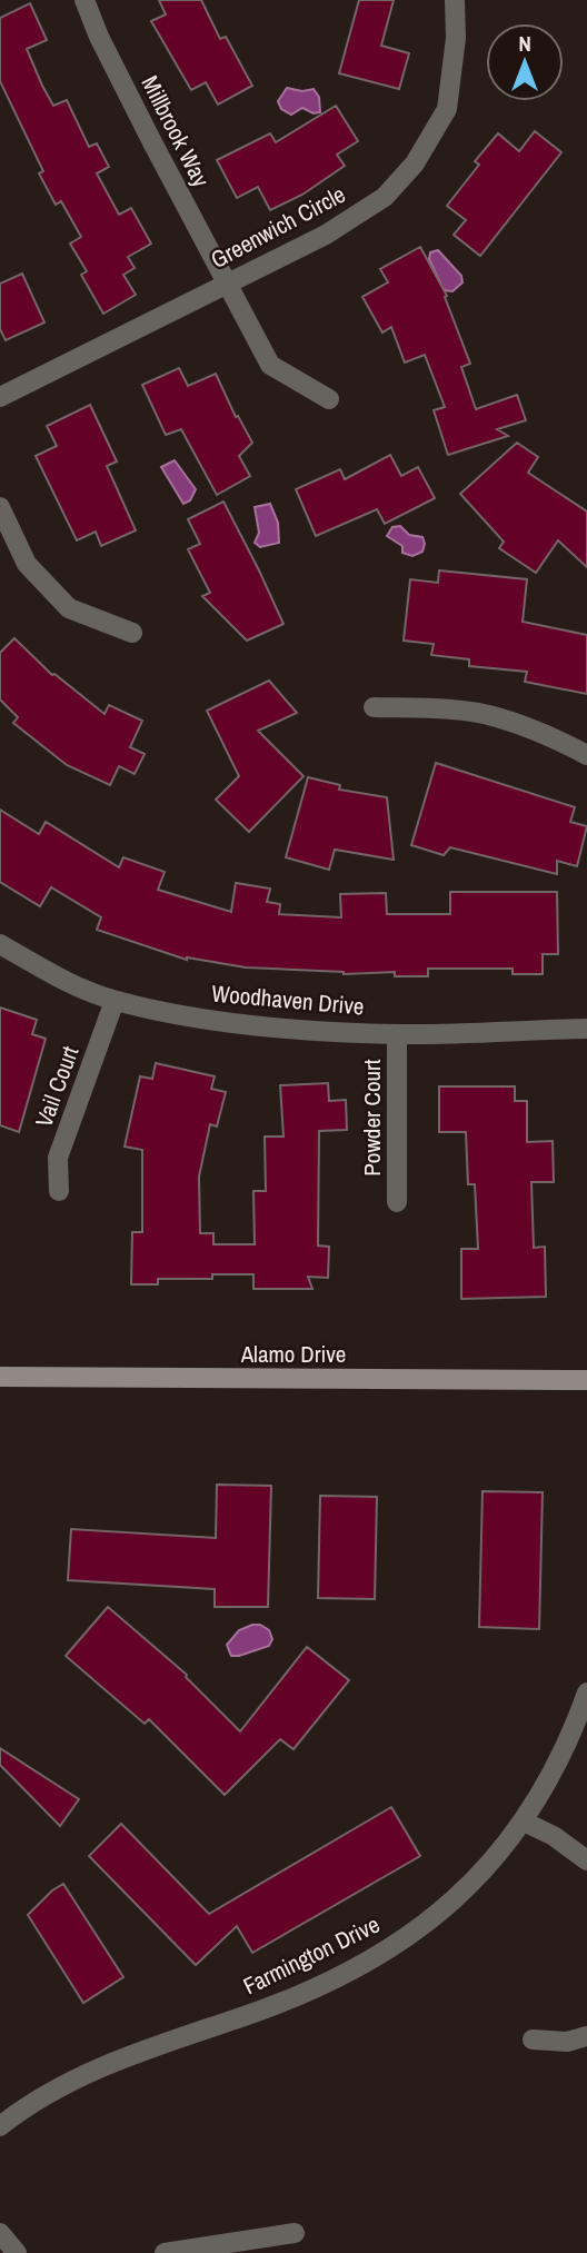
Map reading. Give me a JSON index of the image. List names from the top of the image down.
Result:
{
  "streets": {
    "main road": ["Alamo Drive"],
    "street": [
      "Millbrook Way",
      "Greenwich Circle",
      "Woodhaven Drive",
      "Vail Court",
      "Powder Court",
      "Farmington Drive"
    ]
  },
  "crossings": [
    ["Millbrook Way", "Greenwich Circle"],
    ["Woodhaven Drive", "Vail Court"],
    ["Woodhaven Drive", "Powder Court"]
  ],
  "north": "top"
}
